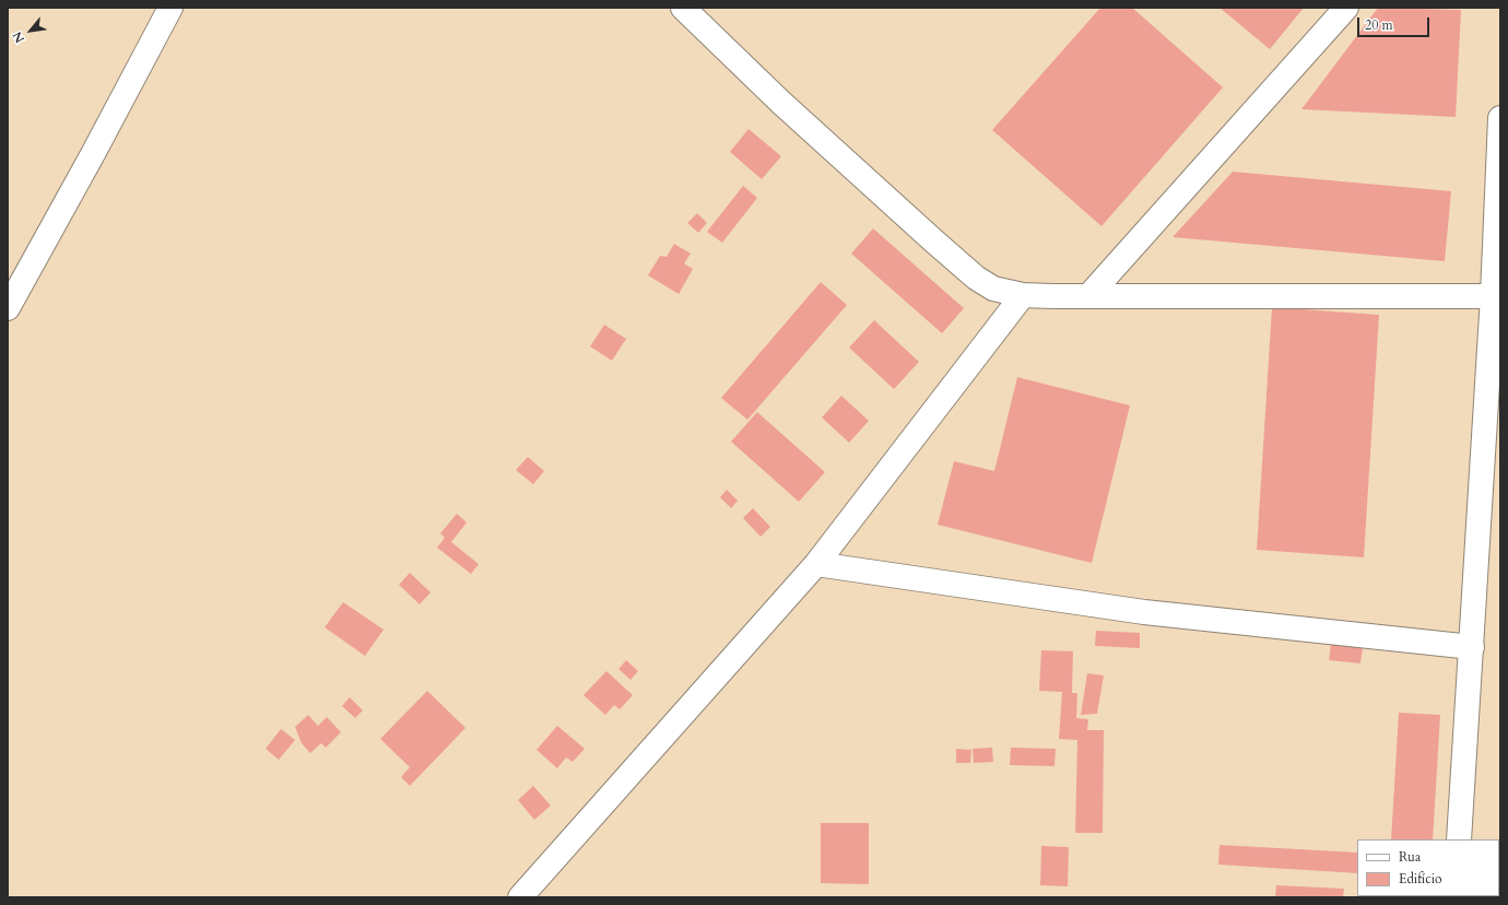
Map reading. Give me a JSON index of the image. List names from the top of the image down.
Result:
{
  "legend": ["Rua", "Edifício"],
  "scale_bar": "20 m",
  "north": "bottom left"
}
